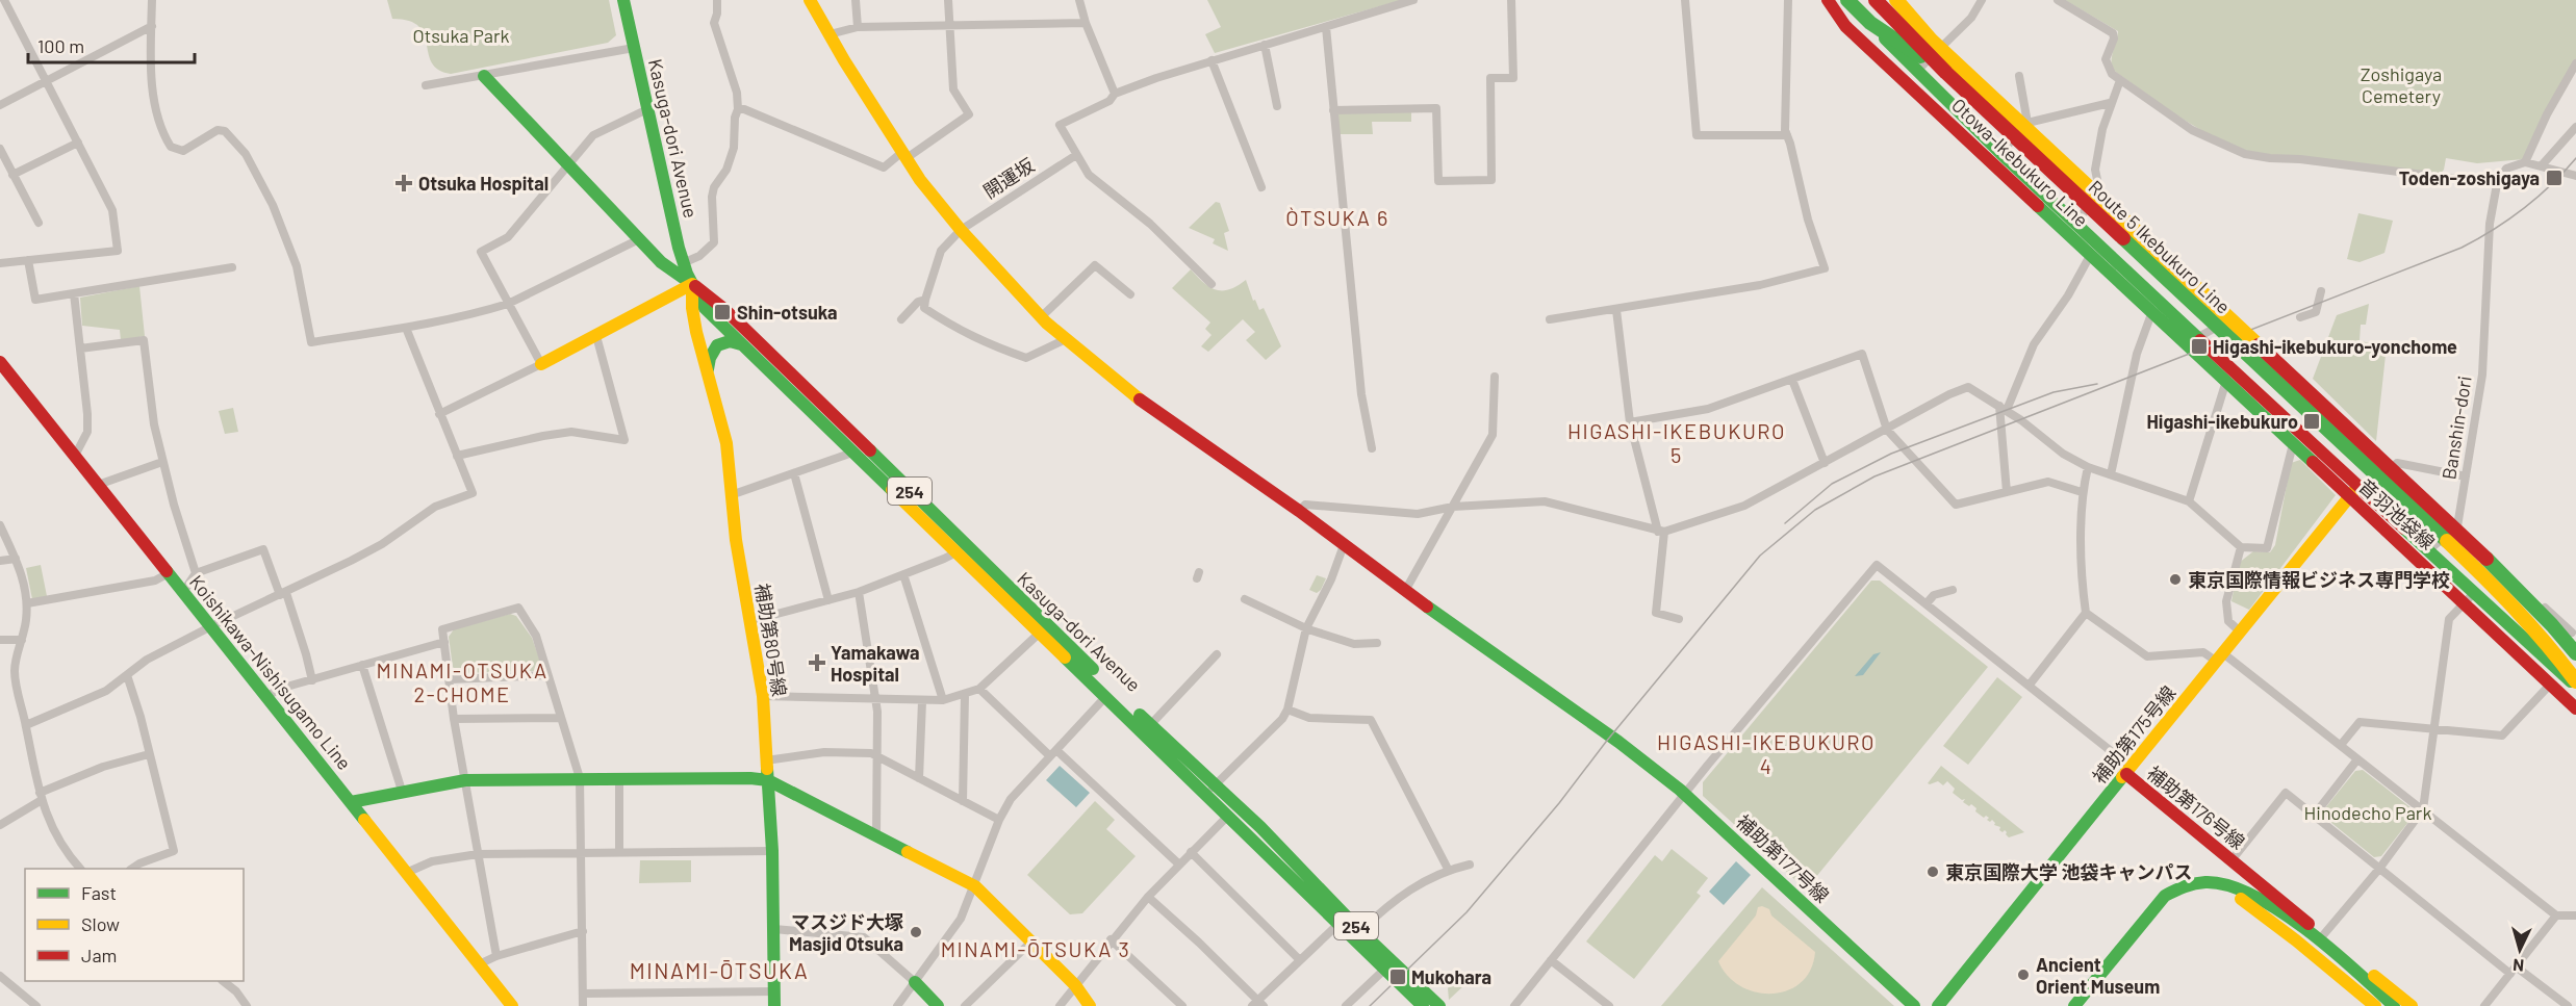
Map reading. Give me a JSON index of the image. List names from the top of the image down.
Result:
{
  "streets": {
    "main road": [
      "Kasuga-dori Avenue",
      "Otowa-Ikebukuro Line",
      "Route 5 Ikebukuro Line",
      "254",
      "音羽池袋線",
      "補助第80号線",
      "Koishikawa-Nishisugamo Line",
      "補助第175号線",
      "補助第176号線",
      "補助第177号線"
    ],
    "street": ["開運坂", "Banshin-dori"]
  },
  "crossings": [
    ["Kasuga-dori Avenue", "補助第80号線"],
    ["Otowa-Ikebukuro Line", "音羽池袋線"],
    ["Otowa-Ikebukuro Line", "補助第175号線"],
    ["開運坂", "補助第177号線"],
    ["音羽池袋線", "補助第175号線"],
    ["補助第175号線", "補助第176号線"],
    ["補助第176号線", "補助第177号線"]
  ],
  "districts": [
    "ÒTSUKA 6",
    "HIGASHI-IKEBUKURO 5",
    "MINAMI-OTSUKA 2-CHOME",
    "HIGASHI-IKEBUKURO 4",
    "MINAMI-ŌTSUKA 3",
    "MINAMI-ŌTSUKA"
  ],
  "parks": ["Otsuka Park", "Zoshigaya Cemetery", "Hinodecho Park"],
  "places": {
    "transit": [
      "Toden-zoshigaya",
      "Shin-otsuka",
      "Higashi-ikebukuro-yonchome",
      "Higashi-ikebukuro",
      "Mukohara"
    ],
    "health": ["Otsuka Hospital", "Yamakawa Hospital"],
    "other": [
      "東京国際情報ビジネス専門学校",
      "東京国際大学 池袋キャンパス",
      "マスジド大塚 Masjid Otsuka",
      "Ancient Orient Museum"
    ]
  },
  "legend": ["Fast", "Slow", "Jam"],
  "scale_bar": "100 m",
  "north": "bottom"
}
